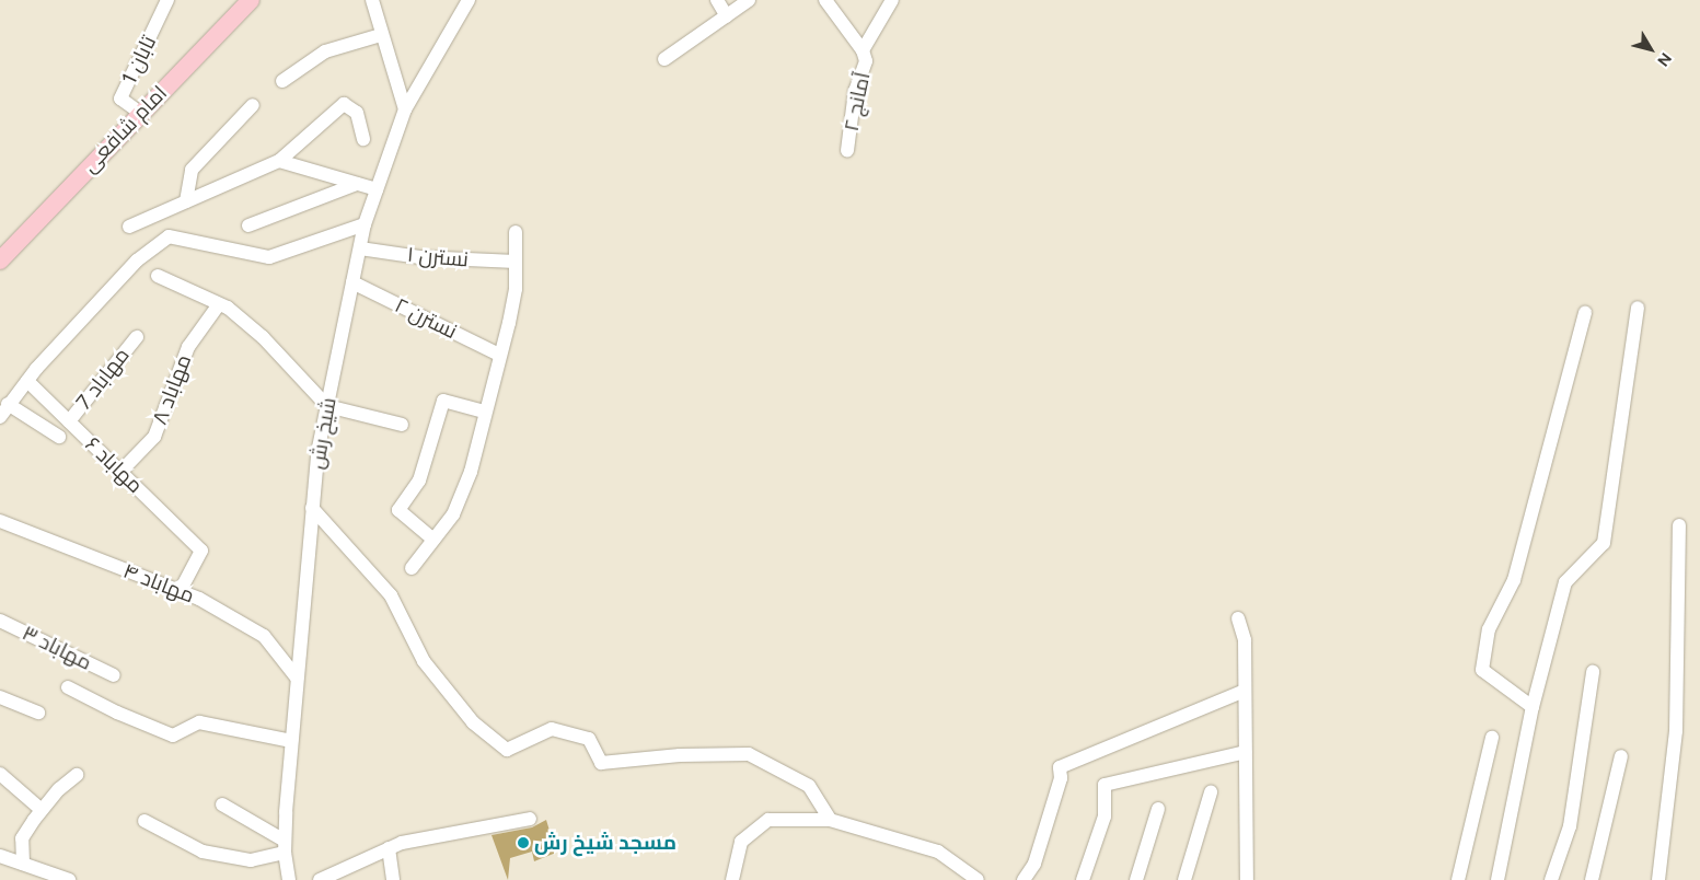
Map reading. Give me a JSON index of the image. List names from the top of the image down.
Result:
{
  "streets": {
    "main road": ["امام شافعی"],
    "street": [
      "تابان 1",
      "آمانج ۲",
      "نسترن ۱",
      "نسترن ۲",
      "مهاباد 7",
      "مهاباد ۸",
      "شیخ رش",
      "مهاباد ۶",
      "مهاباد ۴",
      "مهاباد ۳"
    ]
  },
  "crossings": [
    ["تابان 1", "امام شافعی"],
    ["نسترن ۱", "شیخ رش"],
    ["نسترن ۲", "شیخ رش"],
    ["مهاباد 7", "مهاباد ۶"],
    ["مهاباد ۸", "مهاباد ۶"],
    ["شیخ رش", "مهاباد ۴"],
    ["مهاباد ۶", "مهاباد ۴"]
  ],
  "places": ["مسجد شیخ رش"],
  "north": "bottom right"
}
